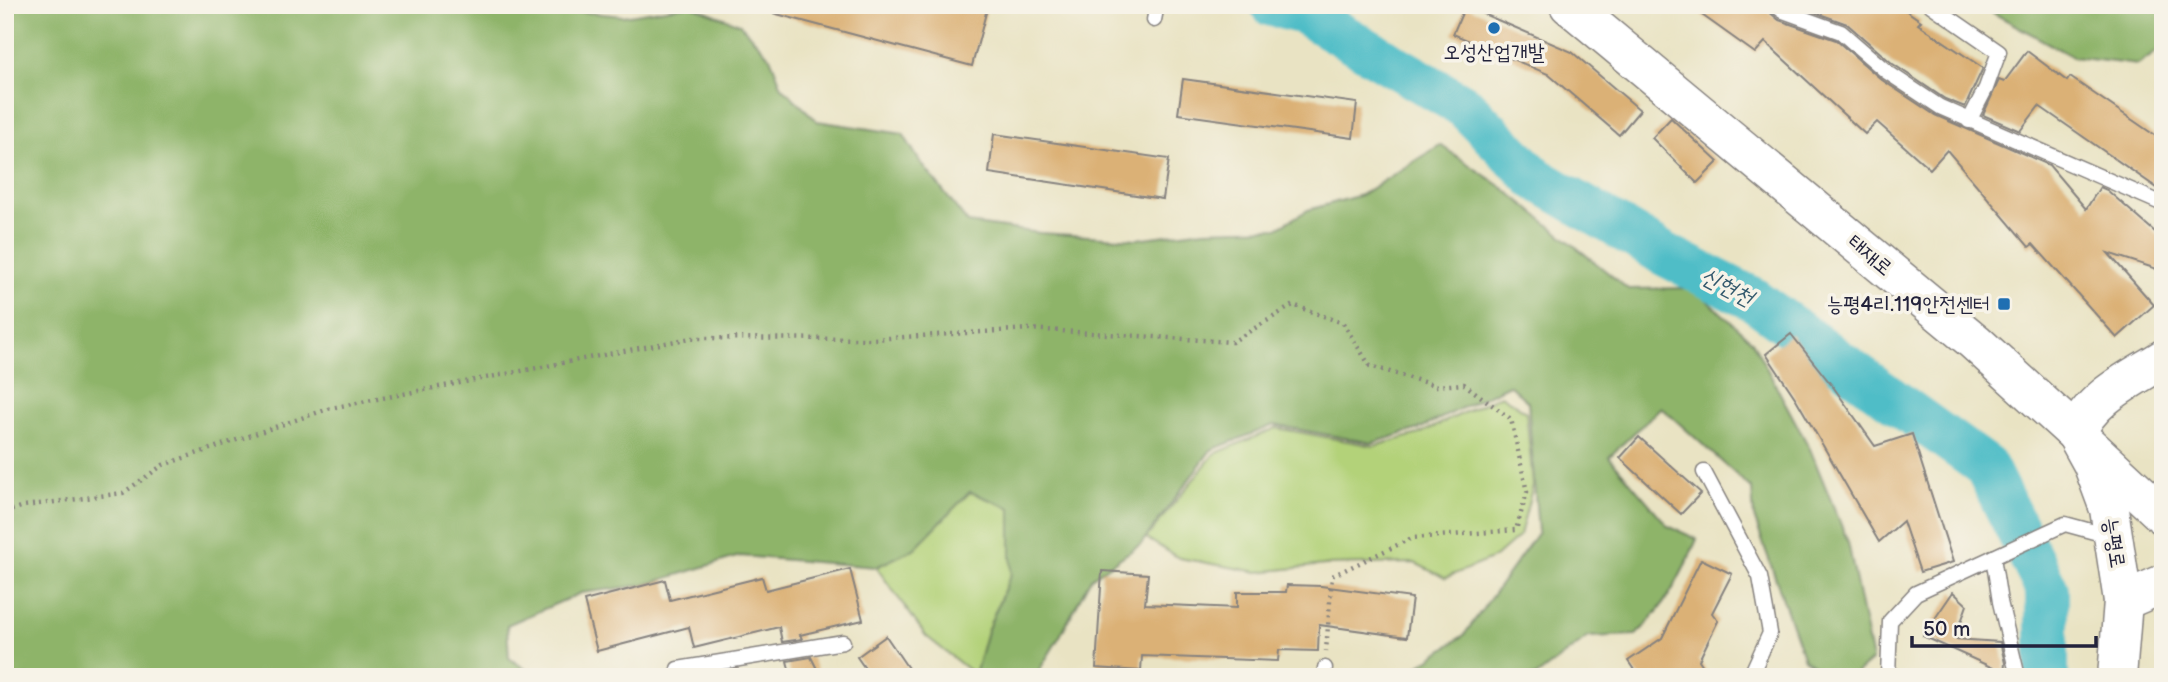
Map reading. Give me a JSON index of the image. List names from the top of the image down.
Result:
{
  "streets": {
    "main road": ["태재로", "능평로"]
  },
  "crossings": [
    ["태재로", "능평로"]
  ],
  "water": ["신현천"],
  "places": {
    "other": ["오성산업개발"],
    "transit": ["능평4리.119안전센터"]
  },
  "scale_bar": "50 m"
}
